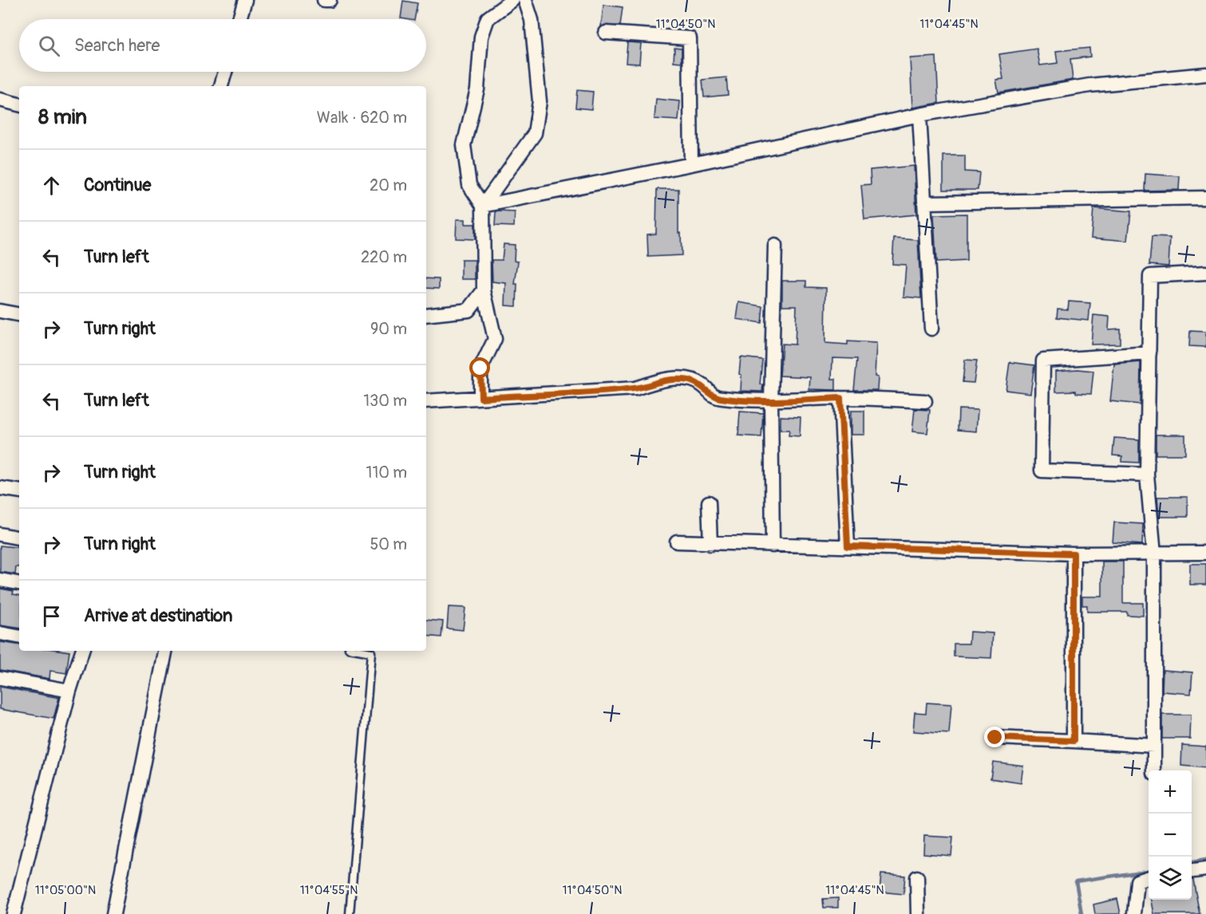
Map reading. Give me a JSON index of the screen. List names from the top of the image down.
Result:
{
  "page": {
    "search": "Search here",
    "heading": ["8 min", "Walk · 620 m"],
    "list": [
      ["Continue", "20 m"],
      ["Turn left", "220 m"],
      ["Turn right", "90 m"],
      ["Turn left", "130 m"],
      ["Turn right", "110 m"],
      ["Turn right", "50 m"],
      "Arrive at destination"
    ],
    "map_buttons": ["+", "−"]
  },
  "coordinates": [
    "11°04'50\"N",
    "11°04'45\"N",
    "11°05'00\"N",
    "11°04'55\"N"
  ]
}
